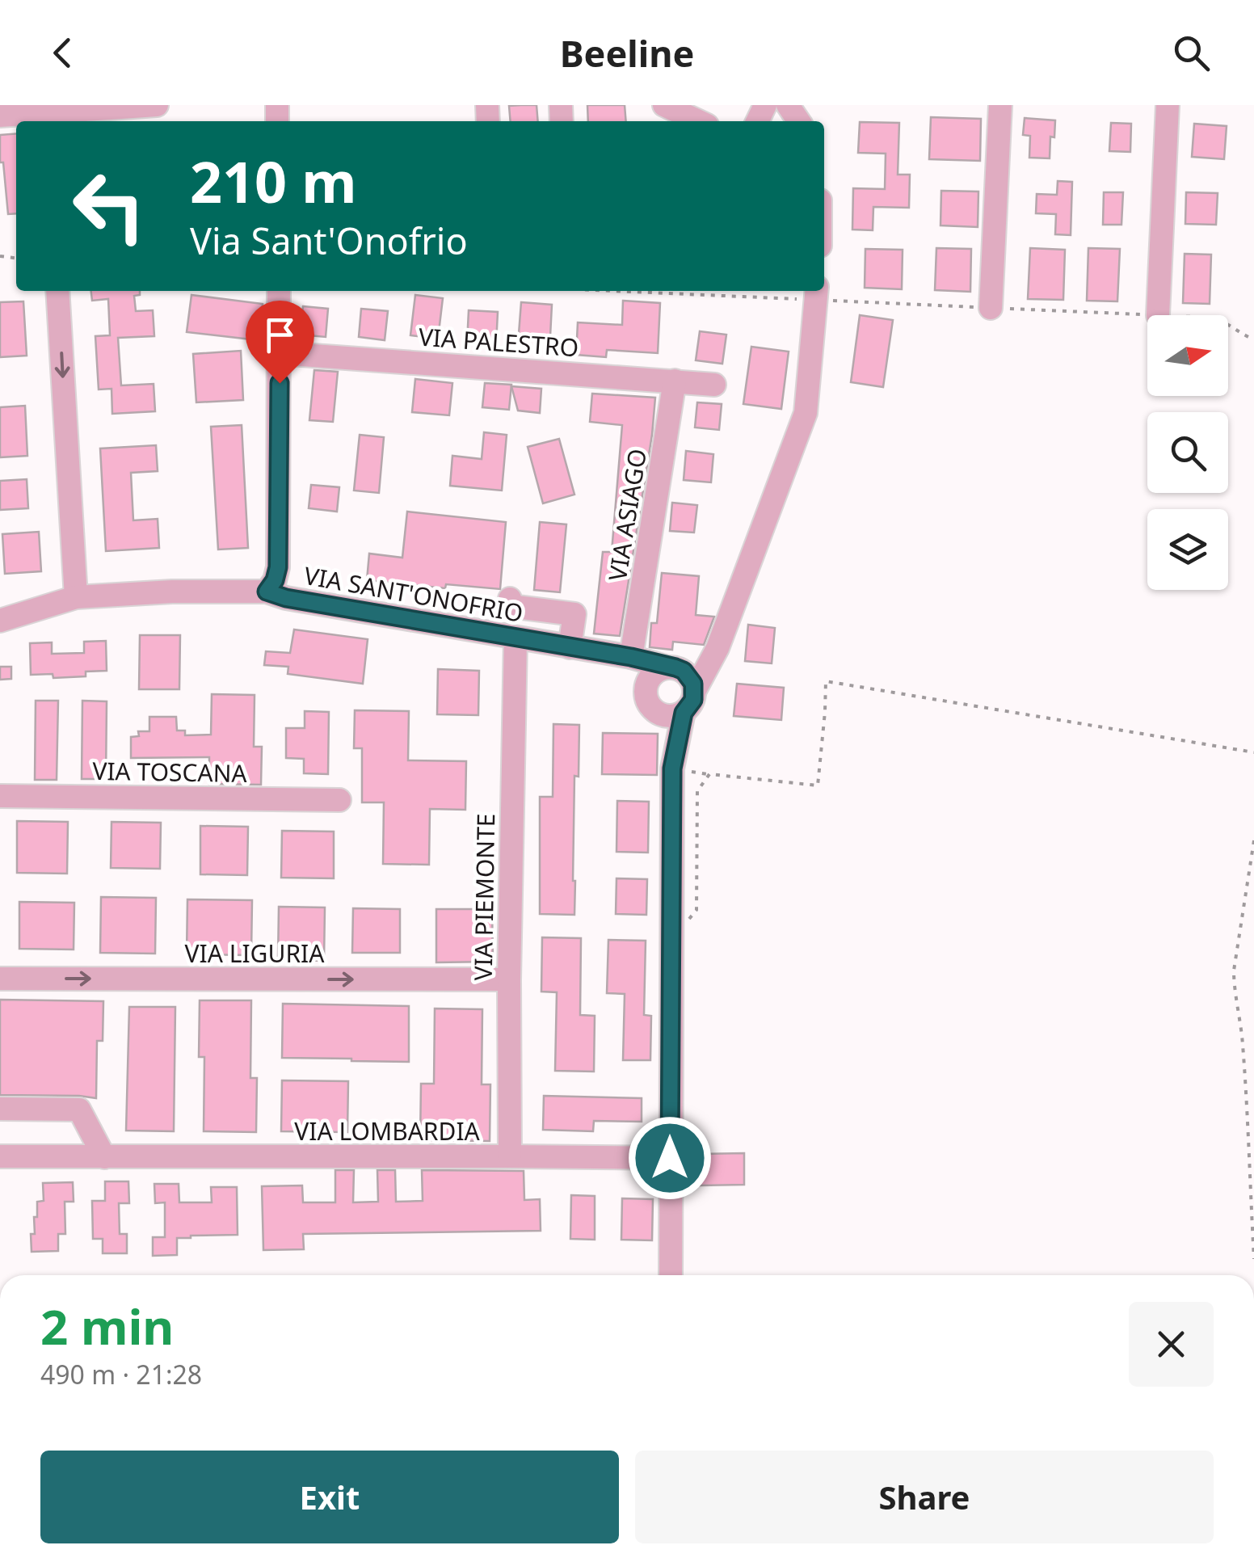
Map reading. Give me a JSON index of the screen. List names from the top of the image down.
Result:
{
  "streets": {
    "street": [
      "VIA PALESTRO",
      "VIA ASIAGO",
      "VIA SANT'ONOFRIO",
      "VIA TOSCANA",
      "VIA PIEMONTE",
      "VIA LIGURIA",
      "VIA LOMBARDIA"
    ]
  },
  "crossings": [
    ["VIA PALESTRO", "VIA ASIAGO"],
    ["VIA PALESTRO", "VIA SANT'ONOFRIO"],
    ["VIA ASIAGO", "VIA SANT'ONOFRIO"],
    ["VIA SANT'ONOFRIO", "VIA PIEMONTE"],
    ["VIA PIEMONTE", "VIA LIGURIA"],
    ["VIA PIEMONTE", "VIA LOMBARDIA"]
  ],
  "one_way": ["VIA LIGURIA"],
  "north": "right",
  "page": {
    "header": "Beeline",
    "turn": ["210 m", "Via Sant'Onofrio"],
    "heading": ["2 min", "490 m · 21:28"],
    "buttons": ["Exit", "Share"]
  }
}
